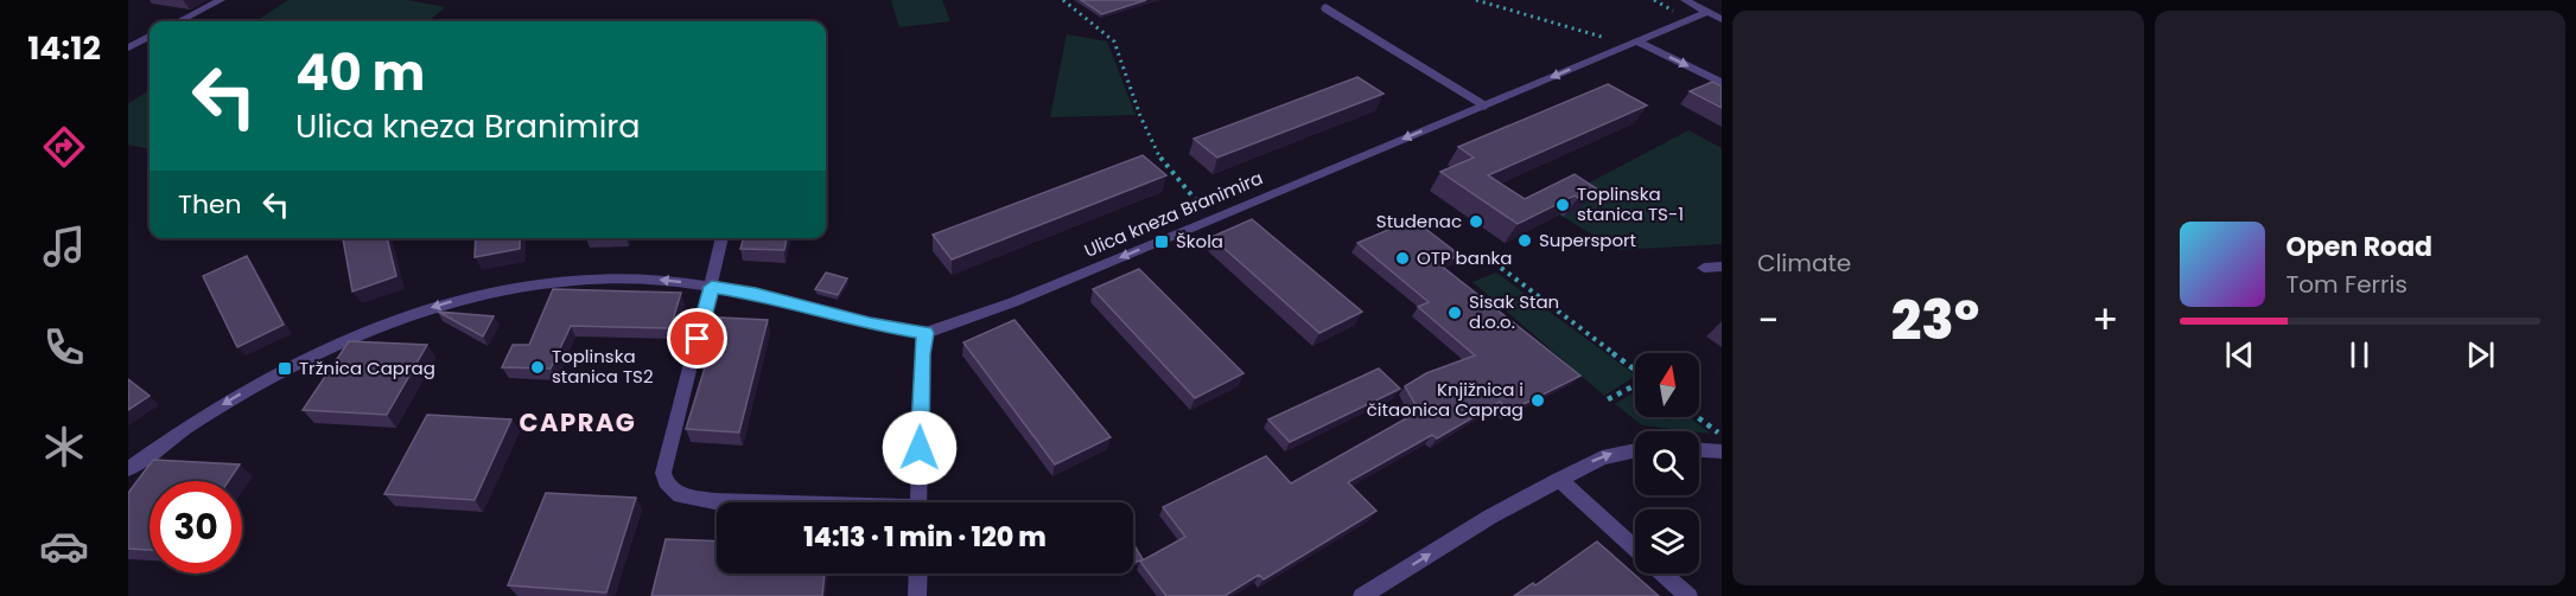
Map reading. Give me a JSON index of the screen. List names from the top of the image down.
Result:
{
  "streets": {
    "street": ["Ulica kneza Branimira"]
  },
  "one_way": ["Ulica kneza Branimira"],
  "districts": ["CAPRAG"],
  "places": {
    "other": [
      "Toplinska stanica TS-1",
      "Studenac",
      "Supersport",
      "OTP banka",
      "Sisak Stan d.o.o.",
      "Toplinska stanica TS2",
      "Knjižnica i čitaonica Caprag"
    ],
    "transit": ["Škola", "Tržnica Caprag"]
  },
  "north": "top",
  "page": {
    "tabs": "14:12",
    "tile": "Climate",
    "turn": ["40 m", "Ulica kneza Branimira"],
    "then": "Then",
    "song": ["Open Road", "Tom Ferris"],
    "heat": ["−", "23°", "+"],
    "limit": "30",
    "trip": "14:13 · 1 min · 120 m"
  }
}
